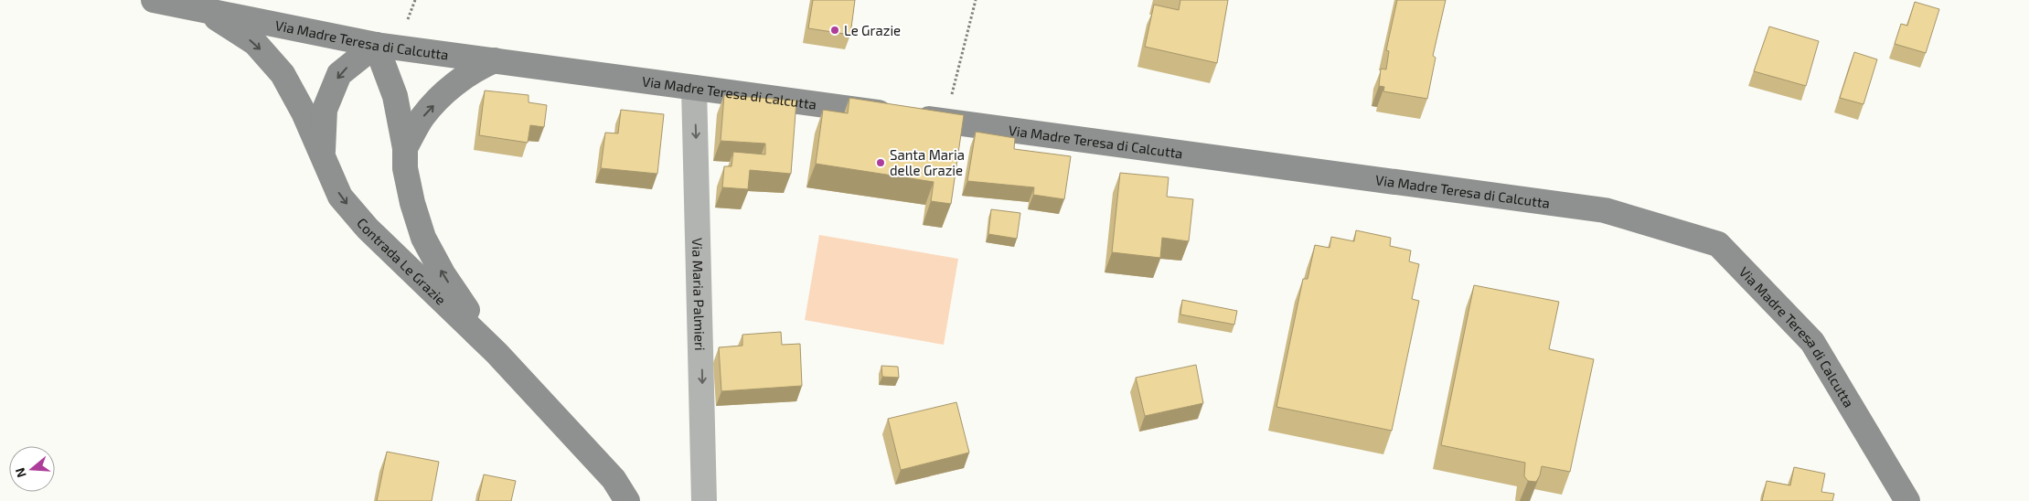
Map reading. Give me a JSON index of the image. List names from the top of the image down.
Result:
{
  "streets": {
    "main road": ["Via Madre Teresa di Calcutta", "Contrada Le Grazie"],
    "street": ["Via Maria Palmieri"]
  },
  "crossings": [
    ["Via Madre Teresa di Calcutta", "Contrada Le Grazie"],
    ["Via Madre Teresa di Calcutta", "Via Maria Palmieri"]
  ],
  "one_way": ["Via Maria Palmieri"],
  "places": ["Le Grazie", "Santa Maria delle Grazie"],
  "north": "left"
}
